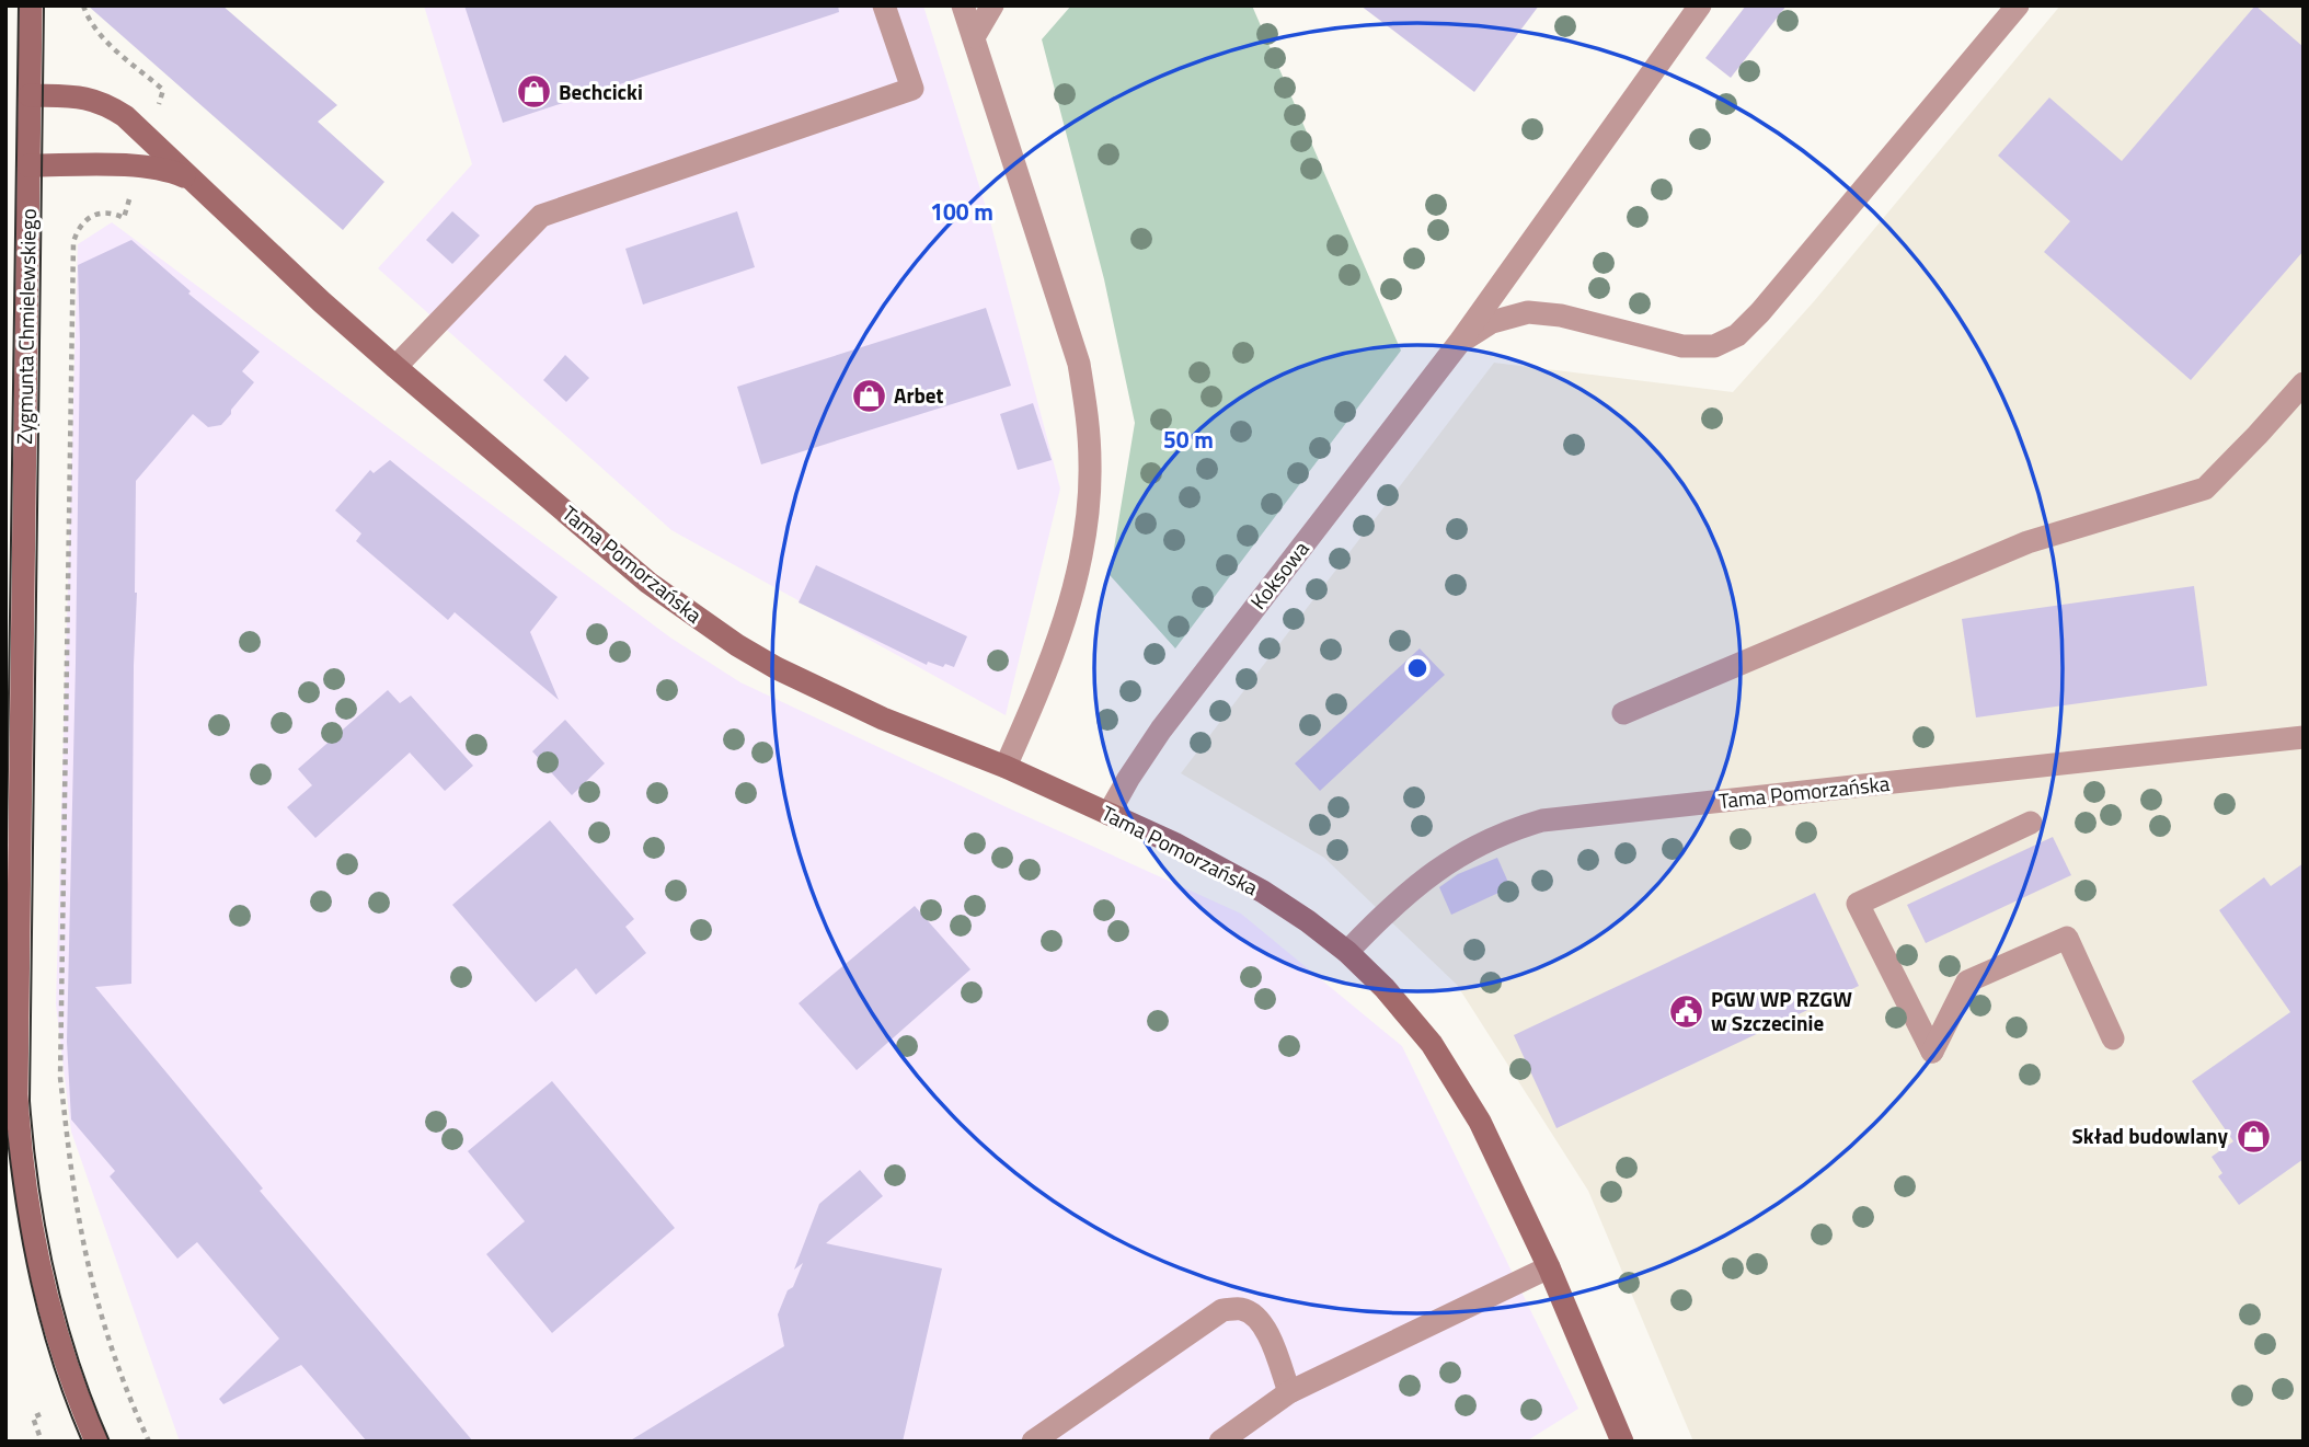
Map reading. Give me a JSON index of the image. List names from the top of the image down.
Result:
{
  "streets": {
    "street": ["Zygmunta Chmielewskiego", "Tama Pomorzańska"],
    "lane": ["Koksowa"]
  },
  "crossings": [
    ["Zygmunta Chmielewskiego", "Tama Pomorzańska"],
    ["Tama Pomorzańska", "Koksowa"]
  ],
  "places": {
    "shop": ["Bechcicki", "Arbet", "Skład budowlany"],
    "public building": ["PGW WP RZGW w Szczecinie"]
  },
  "rings": ["100 m", "50 m"]
}
